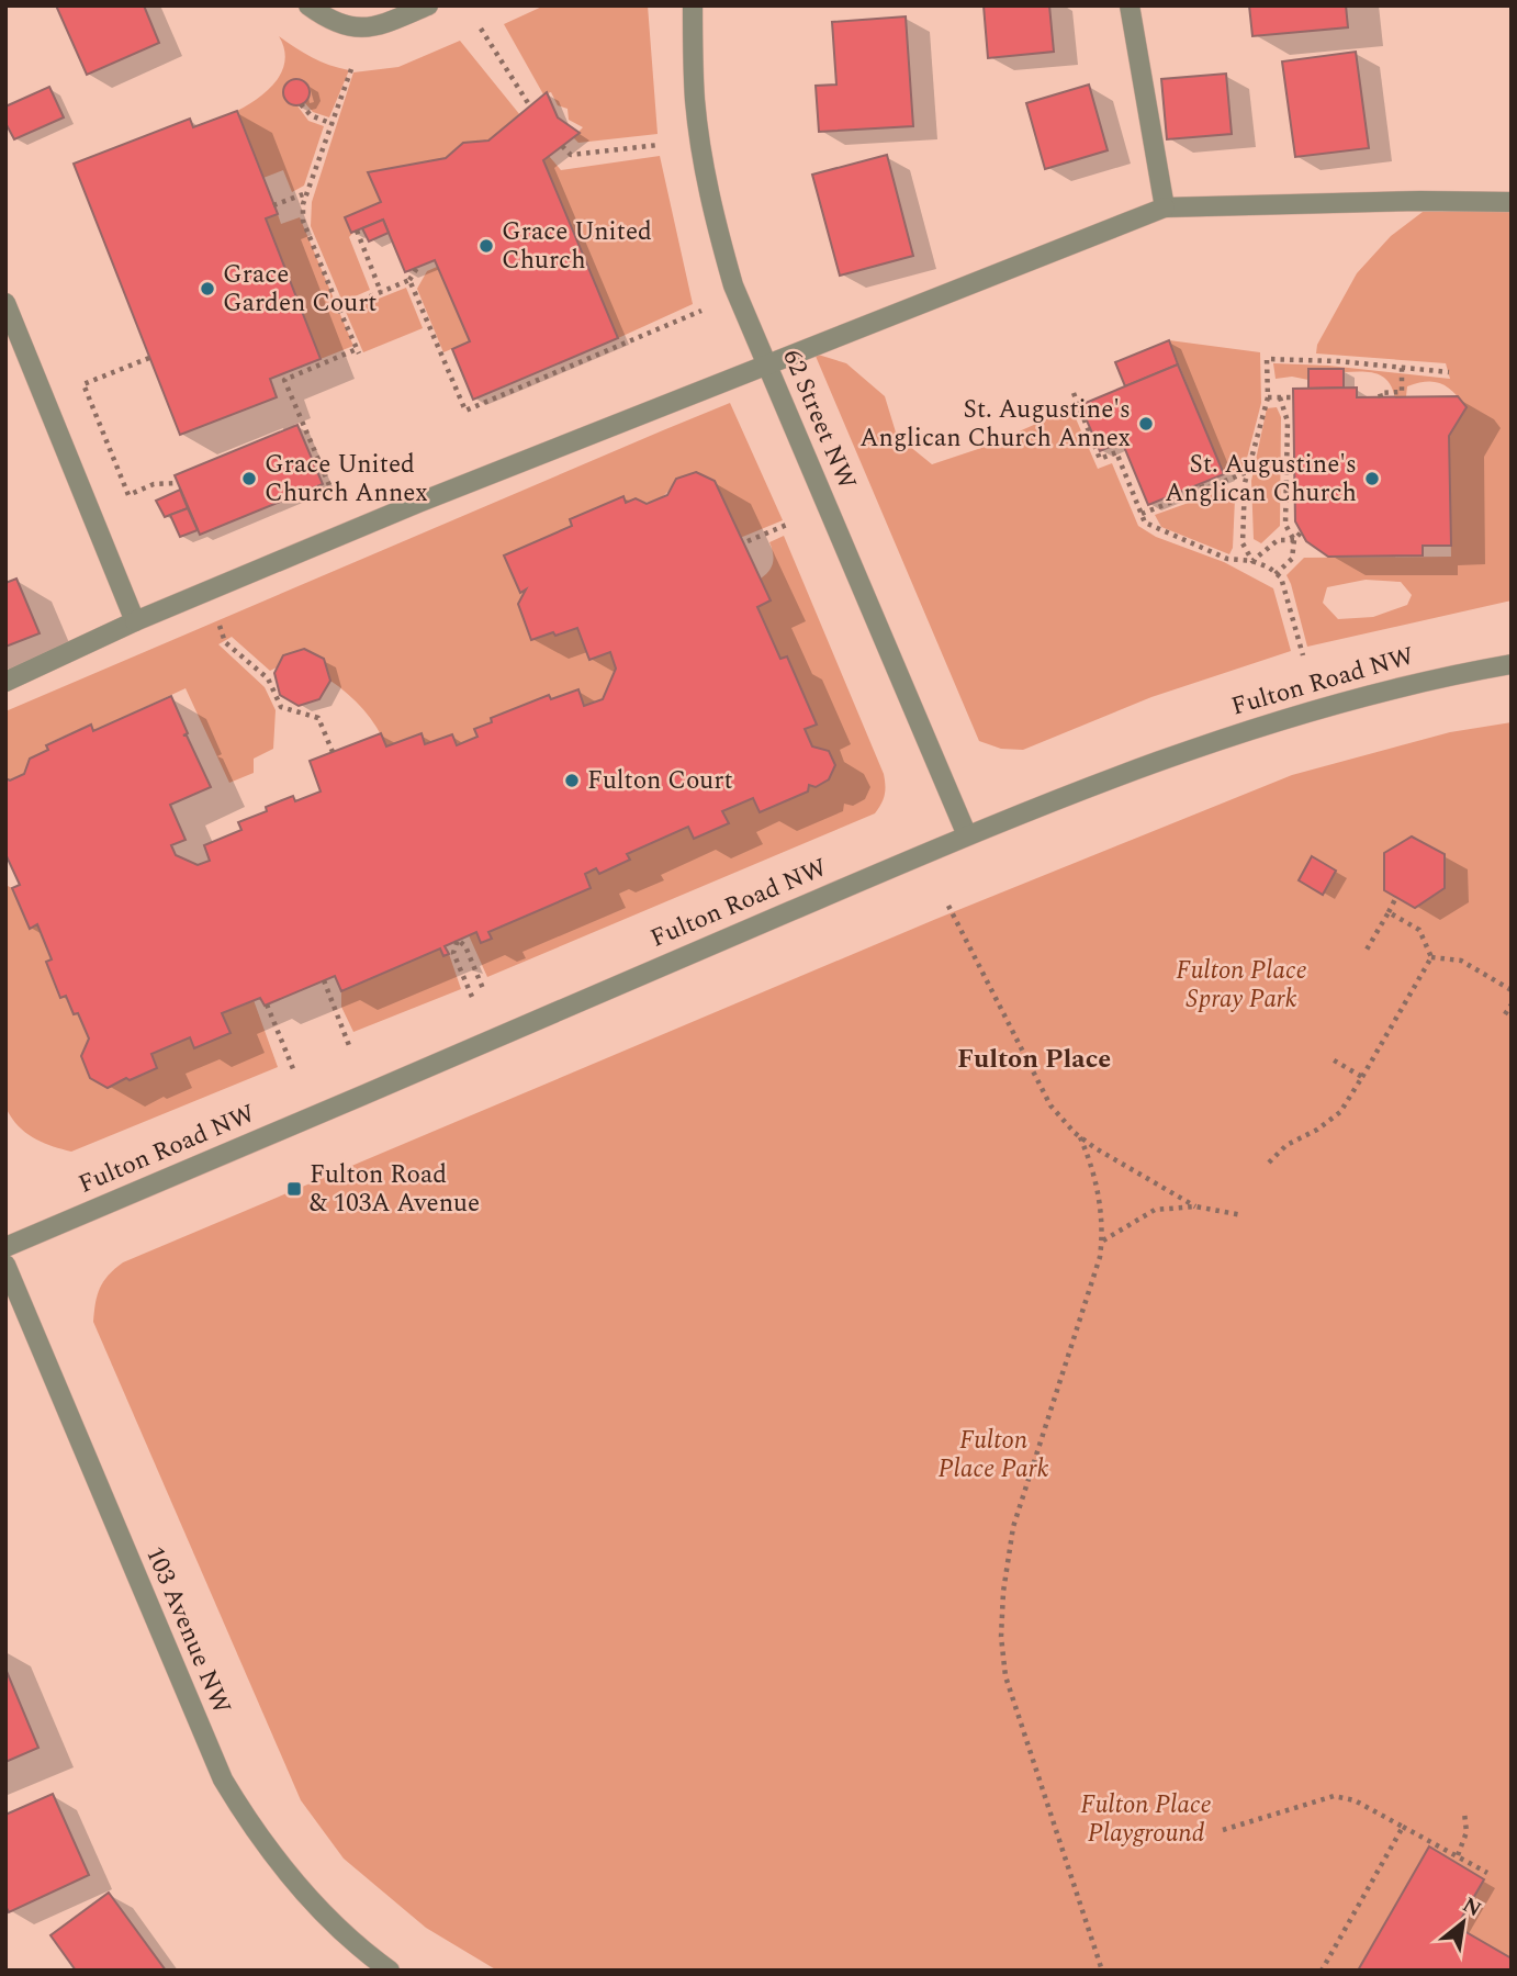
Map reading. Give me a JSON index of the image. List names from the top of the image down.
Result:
{
  "streets": {
    "street": ["62 Street NW", "Fulton Road NW", "103 Avenue NW"]
  },
  "crossings": [
    ["62 Street NW", "Fulton Road NW"]
  ],
  "districts": ["Fulton Place"],
  "parks": ["Fulton Place Spray Park", "Fulton Place Park", "Fulton Place Playground"],
  "places": {
    "other": [
      "Grace United Church",
      "Grace Garden Court",
      "St. Augustine's Anglican Church Annex",
      "Grace United Church Annex",
      "St. Augustine's Anglican Church",
      "Fulton Court"
    ],
    "transit": ["Fulton Road & 103A Avenue"]
  },
  "north": "top right"
}
